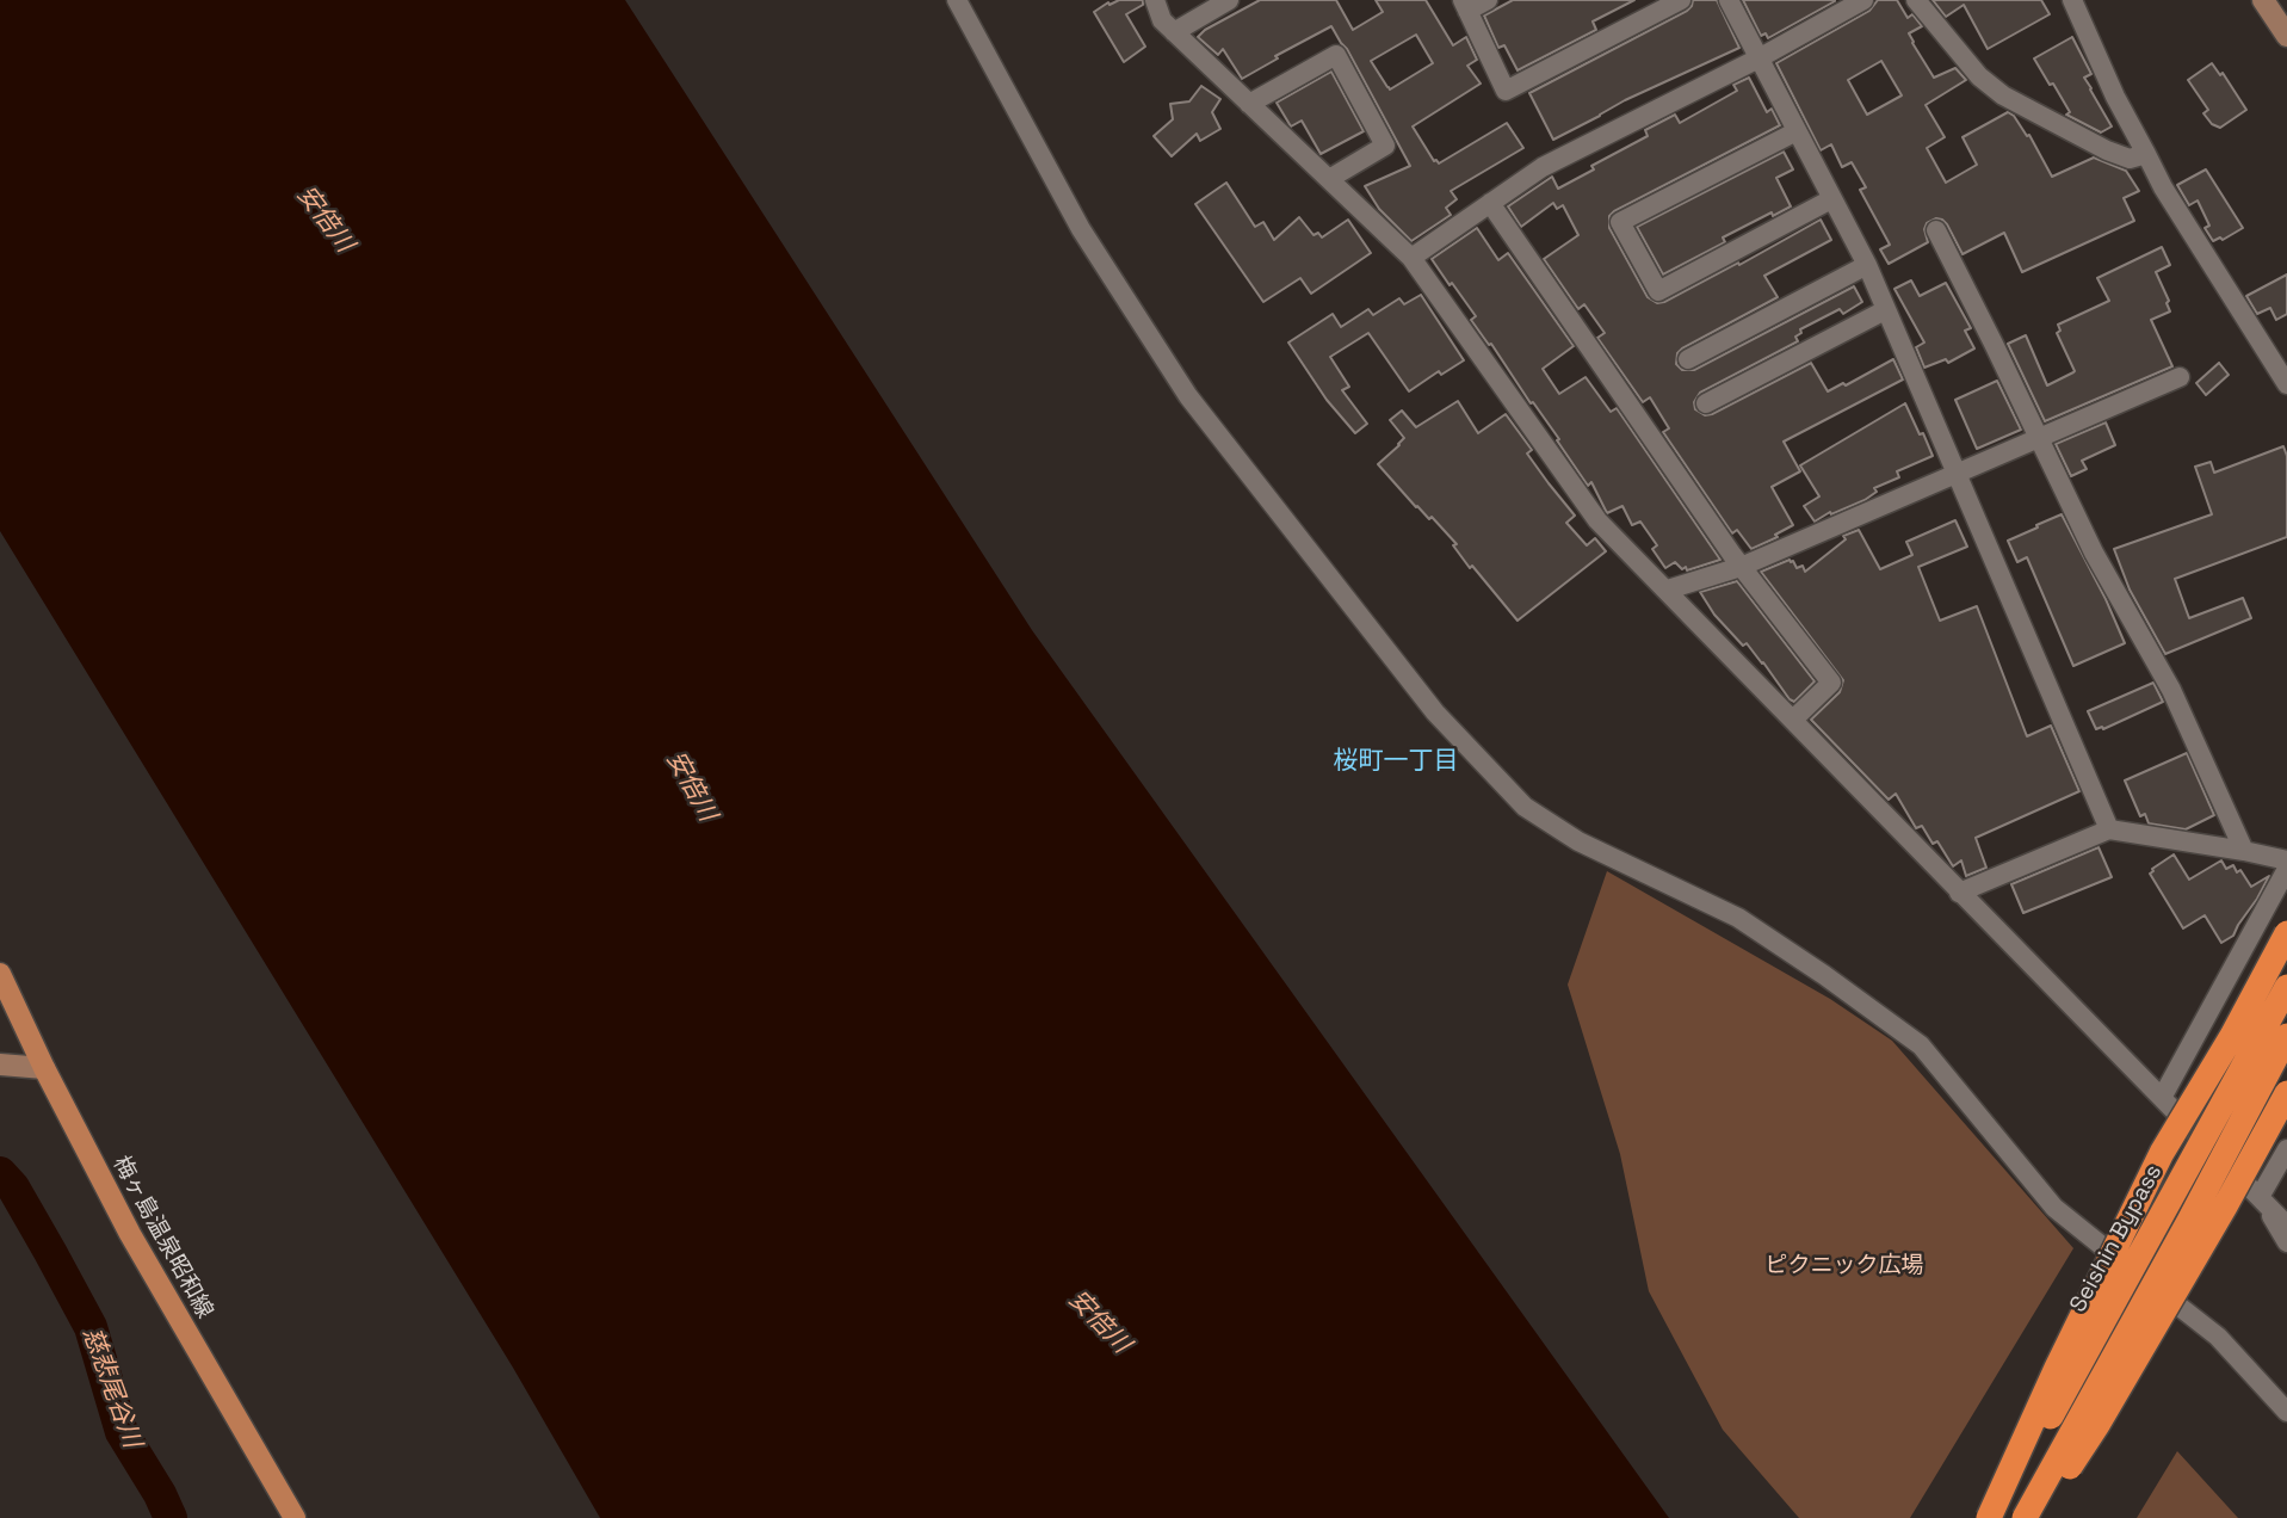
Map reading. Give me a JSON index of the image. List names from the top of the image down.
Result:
{
  "streets": {
    "highway": ["Seishin Bypass"],
    "main road": ["梅ヶ島温泉昭和線"]
  },
  "districts": ["桜町一丁目"],
  "water": ["安倍川", "慈悲尾谷川"],
  "parks": ["ピクニック広場"]
}
